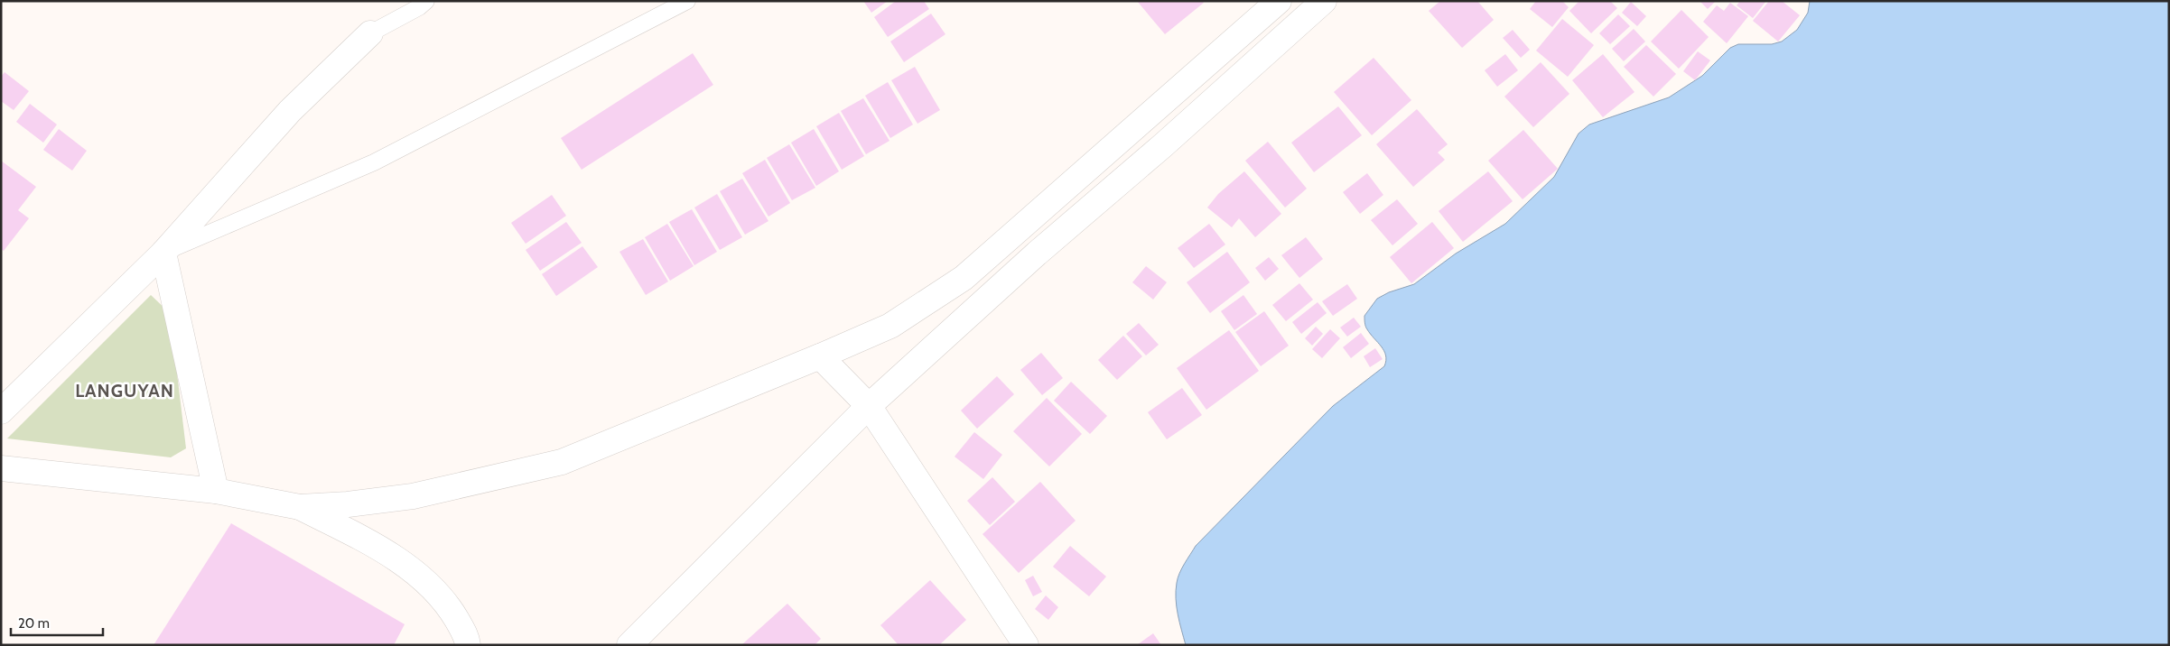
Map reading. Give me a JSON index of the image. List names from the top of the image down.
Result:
{
  "districts": ["LANGUYAN"],
  "scale_bar": "20 m"
}
